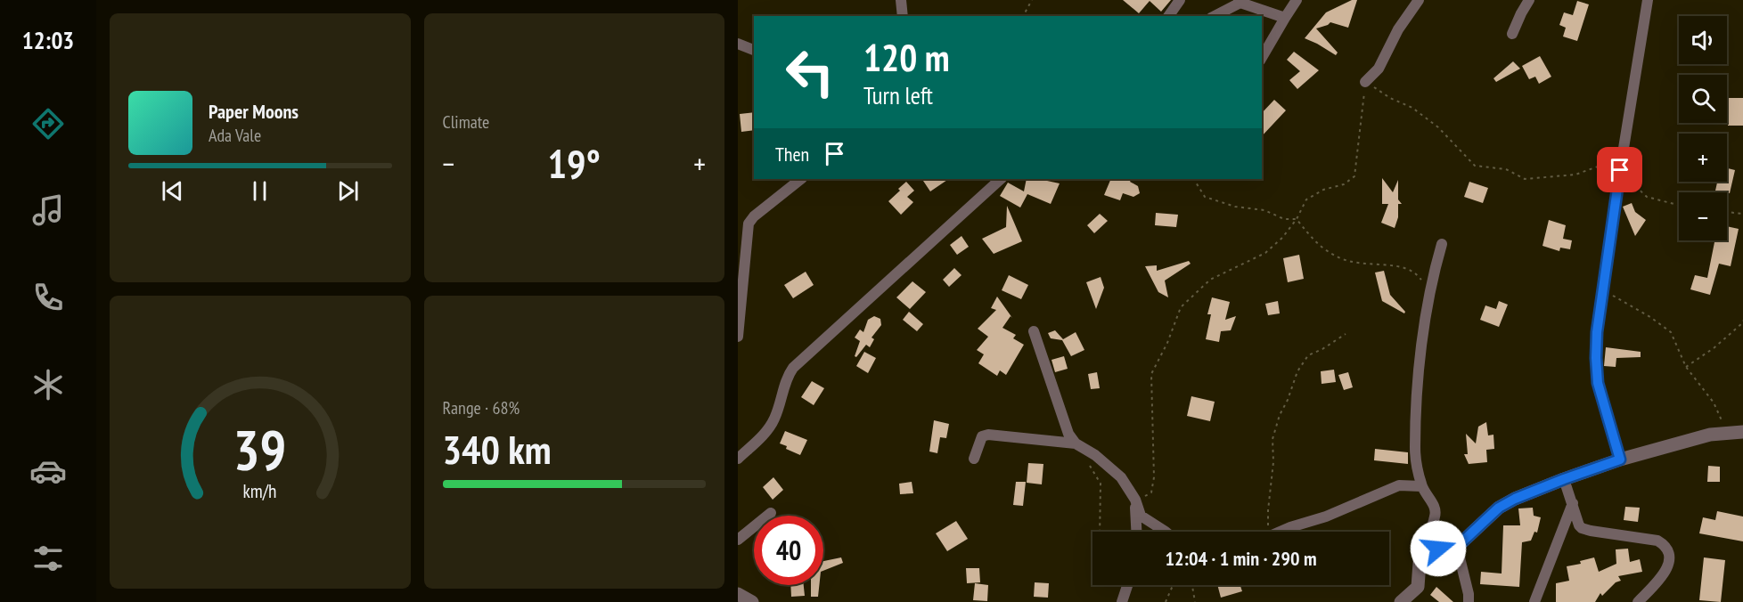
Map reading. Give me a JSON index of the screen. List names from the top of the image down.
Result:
{
  "page": {
    "tabs": "12:03",
    "tile": [
      "Climate",
      ["Range · 68%", "340 km"]
    ],
    "map_buttons": ["+", "−"],
    "turn": ["120 m", "Turn left"],
    "song": ["Paper Moons", "Ada Vale"],
    "then": "Then",
    "heat": ["−", "19°", "+"],
    "limit": "40",
    "trip": "12:04 · 1 min · 290 m",
    "gauge": ["39", "km/h"]
  }
}
